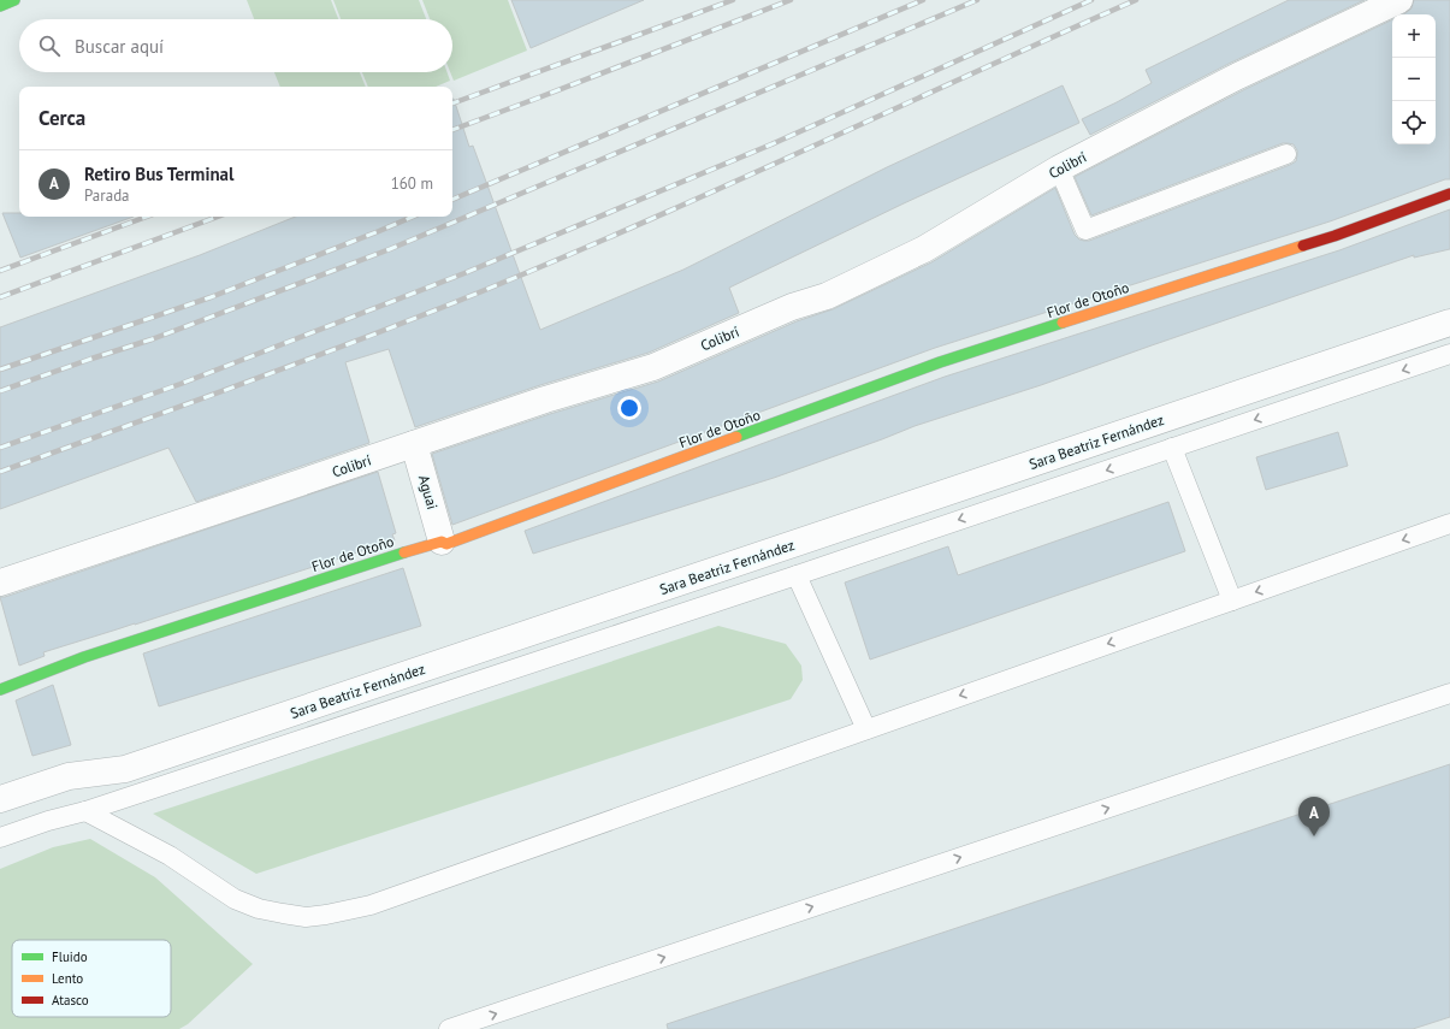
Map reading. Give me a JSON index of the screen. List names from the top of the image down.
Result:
{
  "streets": {
    "street": [
      "Colibrí",
      "Flor de Otoño",
      "Sara Beatriz Fernández",
      "Aguai"
    ]
  },
  "crossings": [
    ["Colibrí", "Aguai"],
    ["Flor de Otoño", "Aguai"]
  ],
  "legend": ["Fluido", "Lento", "Atasco"],
  "page": {
    "map_buttons": ["+", "−"],
    "search": "Buscar aquí",
    "heading": "Cerca",
    "list": [
      {
        "mark": "A",
        "name": "Retiro Bus Terminal",
        "note": "Parada",
        "value": "160 m"
      }
    ],
    "pins": "A"
  }
}
